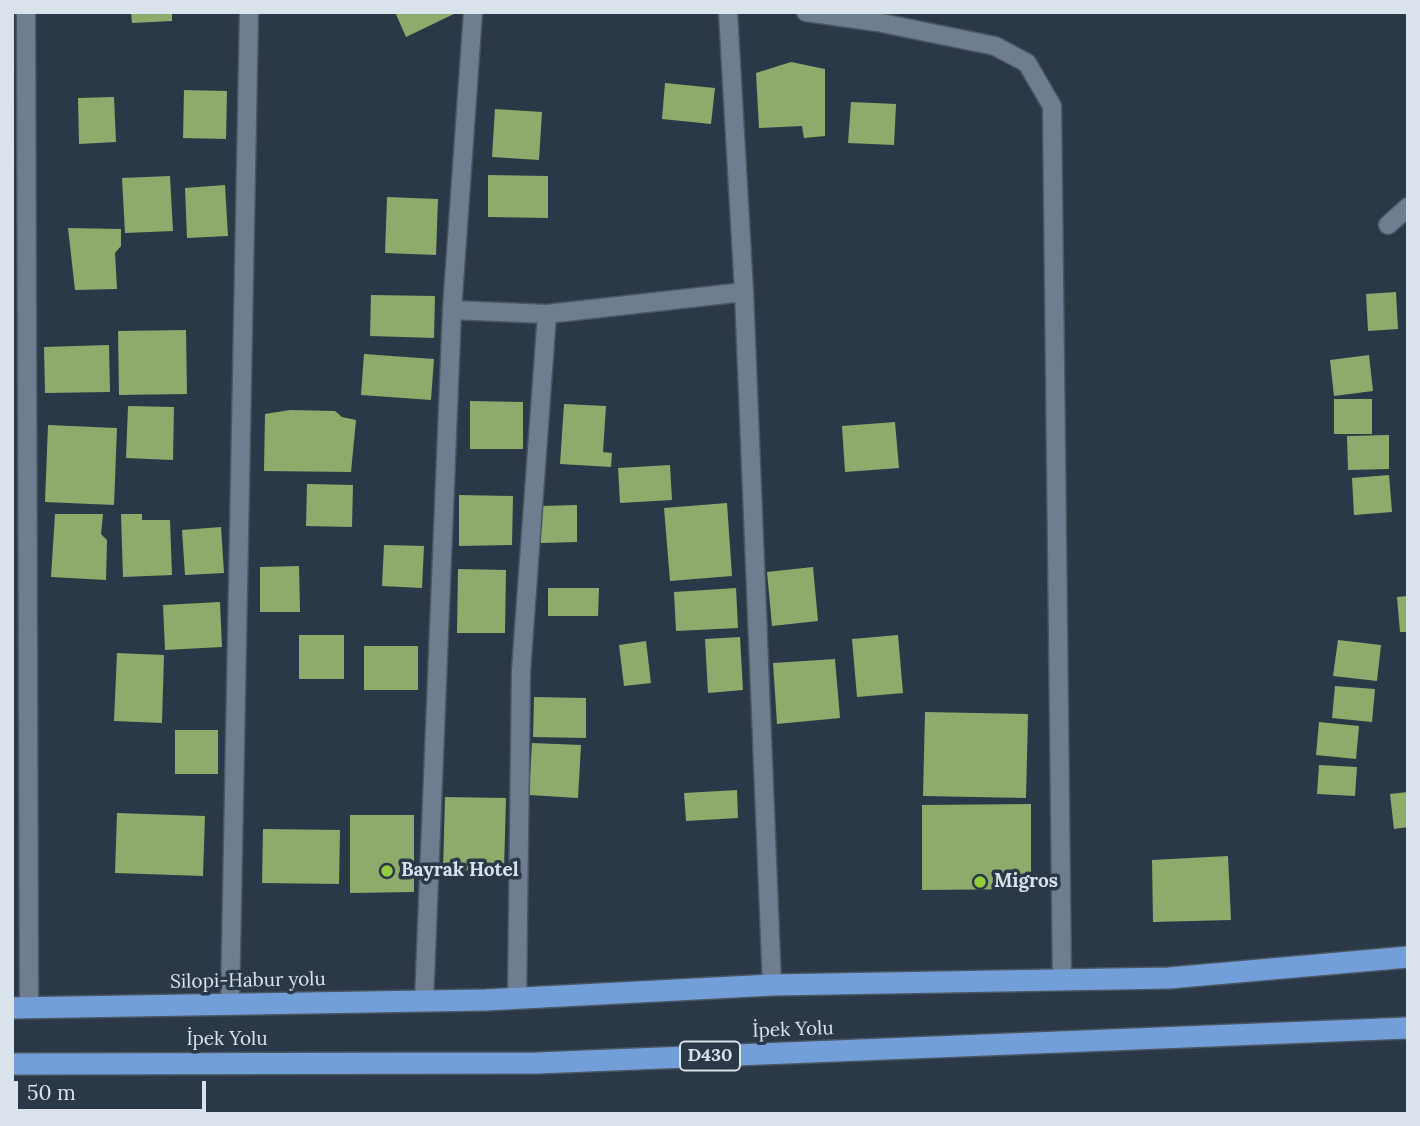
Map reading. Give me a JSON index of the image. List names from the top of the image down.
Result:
{
  "streets": {
    "highway": ["Silopi-Habur yolu", "İpek Yolu", "D430"]
  },
  "places": ["Bayrak Hotel", "Migros"],
  "scale_bar": "50 m"
}
